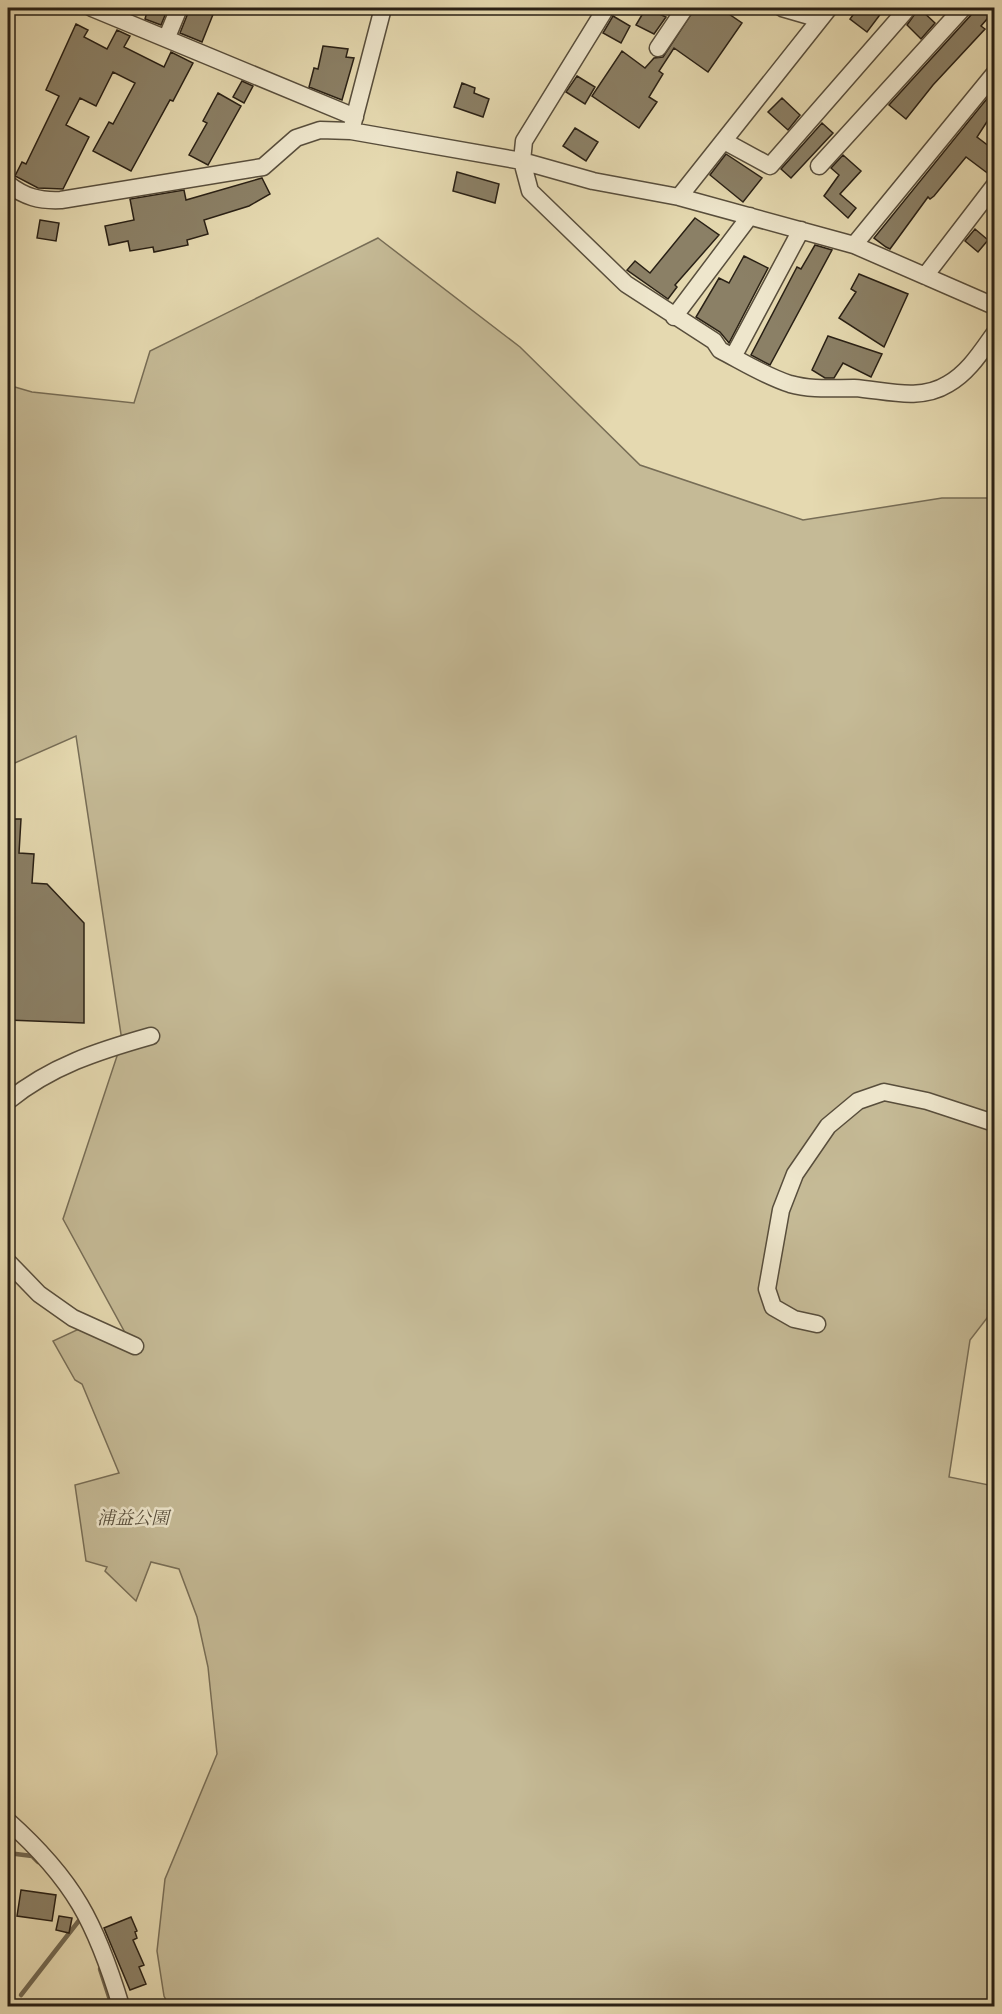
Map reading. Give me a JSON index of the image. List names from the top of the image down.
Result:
{
  "parks": ["浦益公園"]
}
